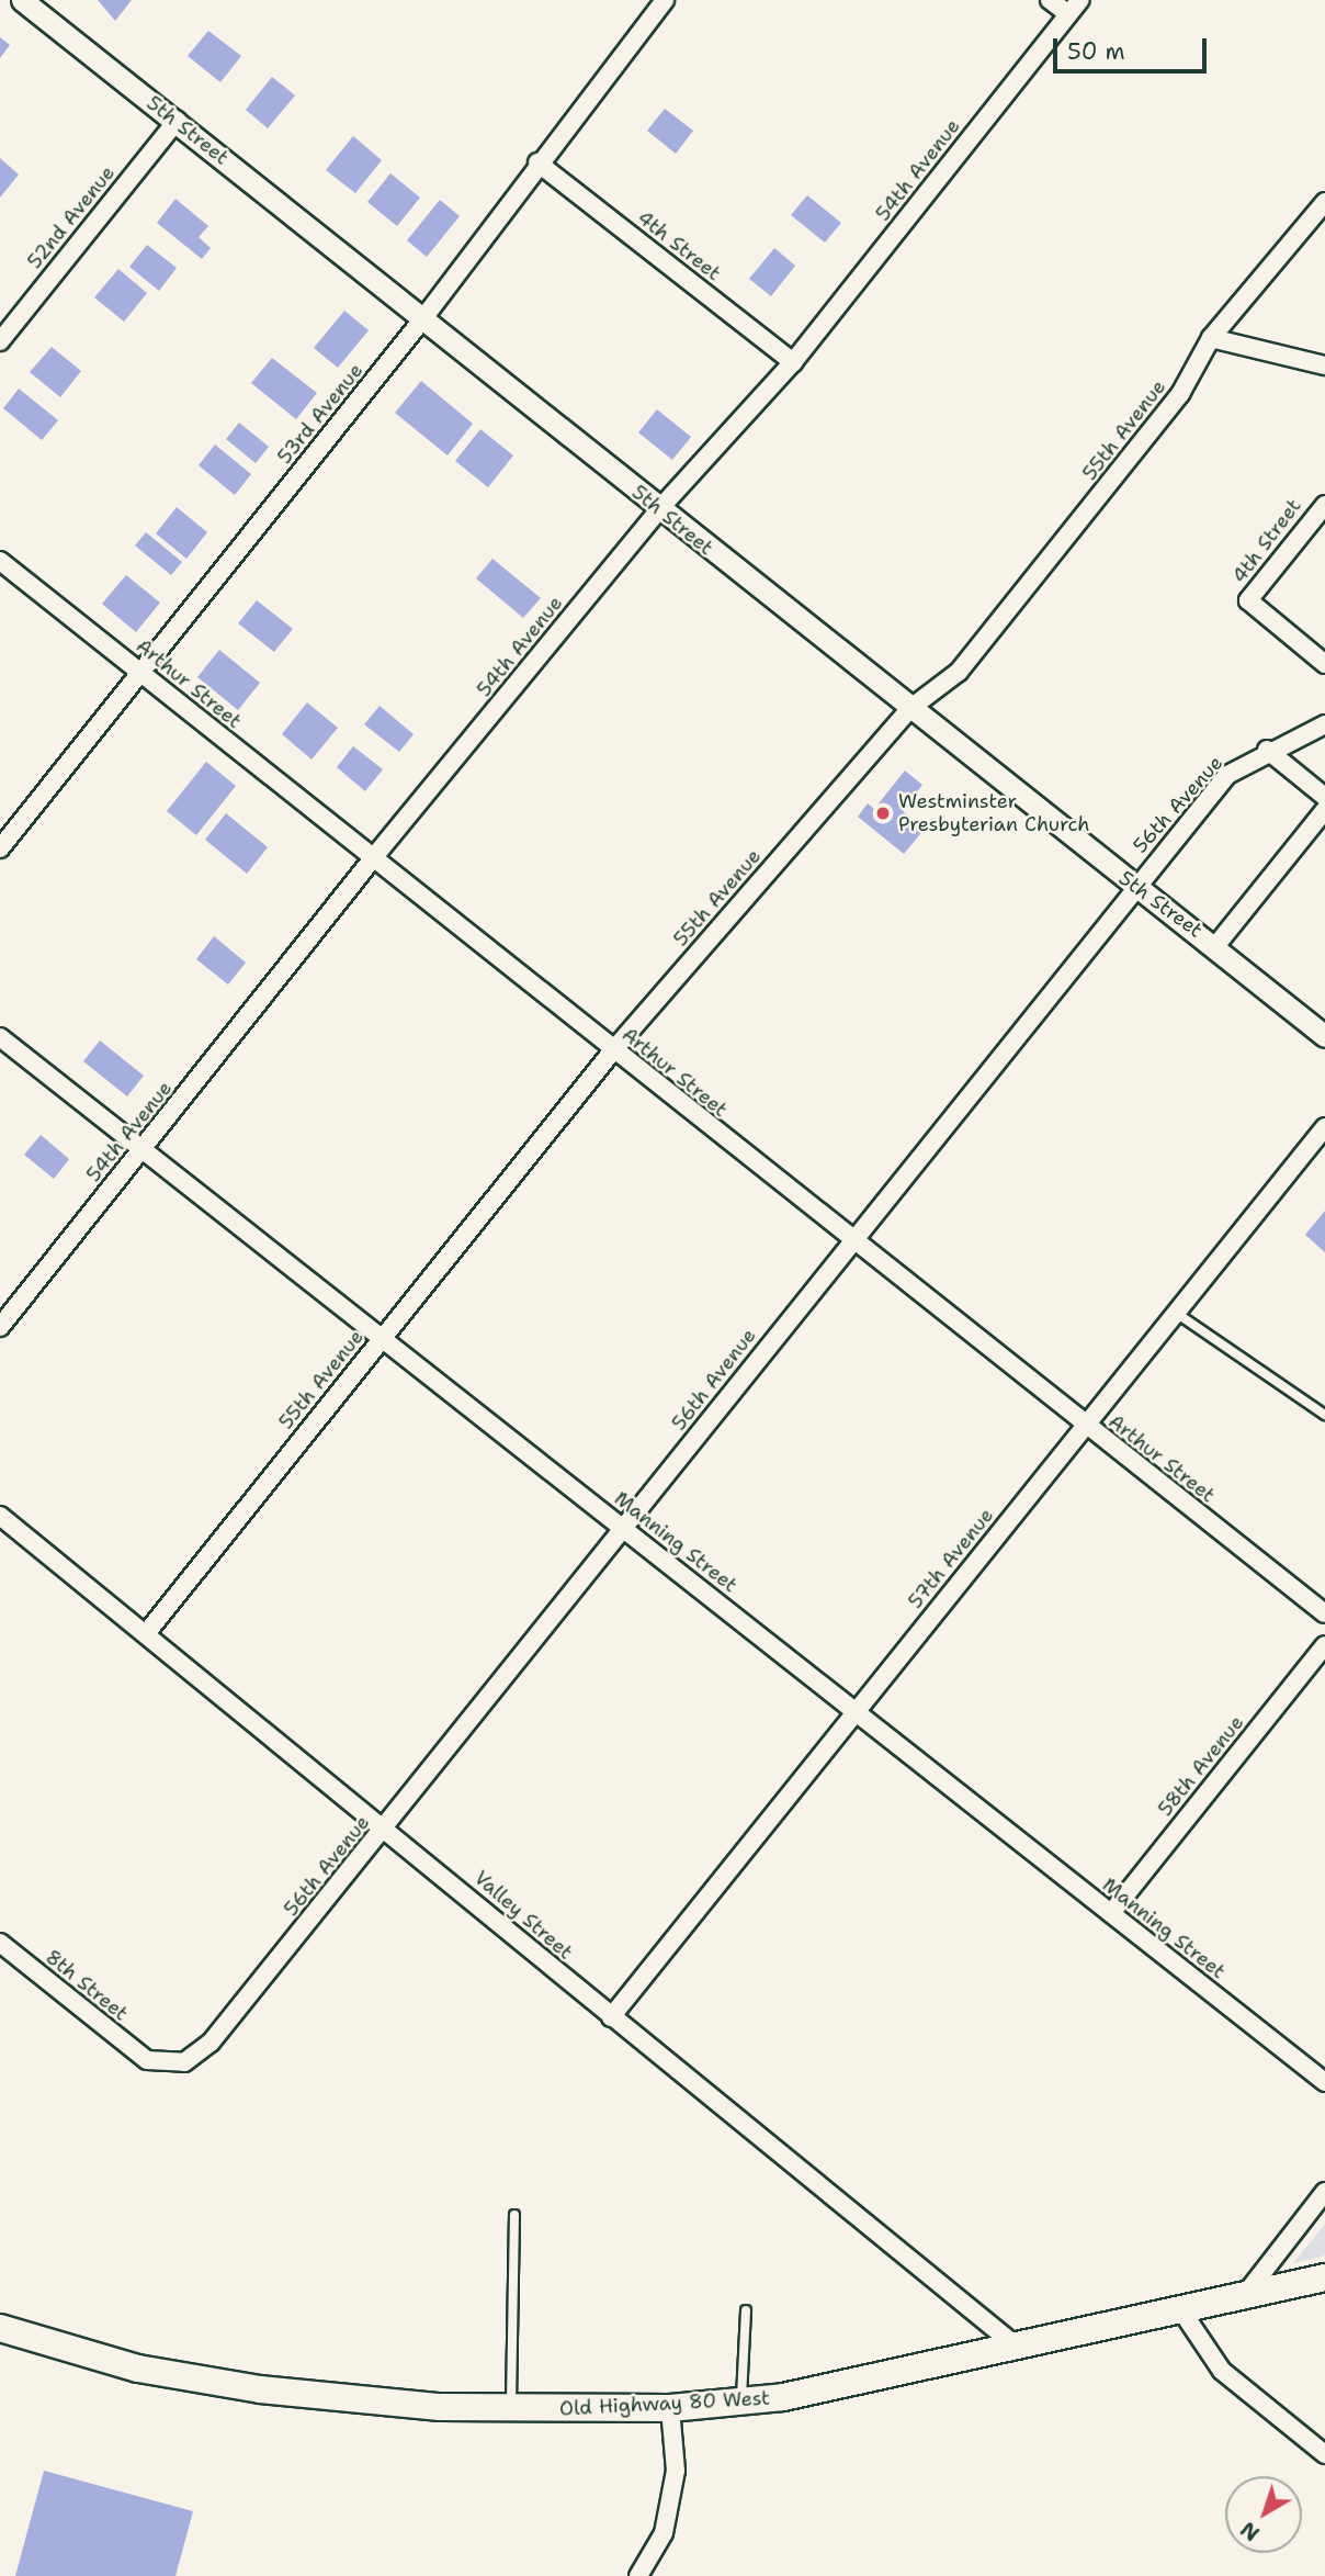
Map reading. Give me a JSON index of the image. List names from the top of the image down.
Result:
{
  "streets": {
    "main road": ["Old Highway 80 West"],
    "street": [
      "5th Street",
      "54th Avenue",
      "52nd Avenue",
      "4th Street",
      "53rd Avenue",
      "55th Avenue",
      "Arthur Street",
      "56th Avenue",
      "Manning Street",
      "57th Avenue",
      "58th Avenue",
      "Valley Street",
      "8th Street"
    ]
  },
  "crossings": [
    ["5th Street", "54th Avenue"],
    ["5th Street", "52nd Avenue"],
    ["5th Street", "53rd Avenue"],
    ["5th Street", "55th Avenue"],
    ["5th Street", "56th Avenue"],
    ["54th Avenue", "4th Street"],
    ["54th Avenue", "Arthur Street"],
    ["54th Avenue", "Manning Street"],
    ["4th Street", "53rd Avenue"],
    ["53rd Avenue", "Arthur Street"],
    ["55th Avenue", "Arthur Street"],
    ["55th Avenue", "Manning Street"],
    ["55th Avenue", "Valley Street"],
    ["Arthur Street", "56th Avenue"],
    ["Arthur Street", "57th Avenue"],
    ["56th Avenue", "Manning Street"],
    ["56th Avenue", "Valley Street"],
    ["56th Avenue", "8th Street"],
    ["Manning Street", "57th Avenue"],
    ["Manning Street", "58th Avenue"],
    ["57th Avenue", "Valley Street"],
    ["Valley Street", "Old Highway 80 West"]
  ],
  "places": ["Westminster Presbyterian Church"],
  "scale_bar": "50 m",
  "north": "bottom left"
}
